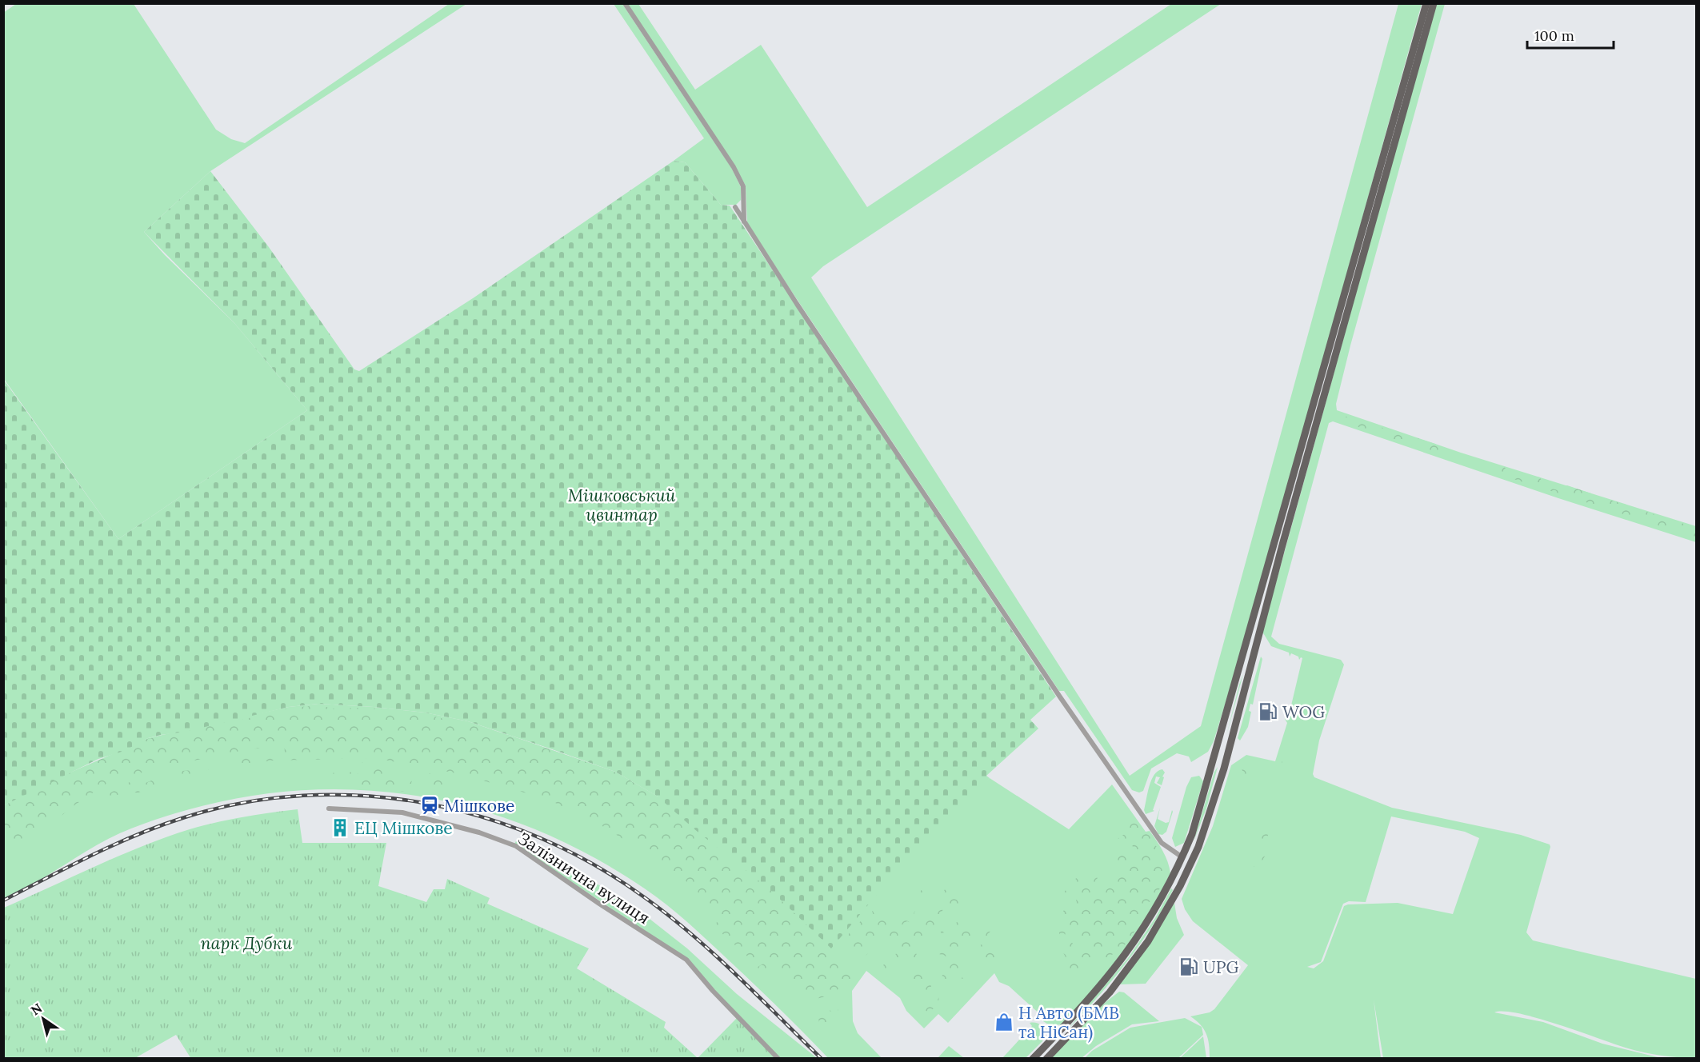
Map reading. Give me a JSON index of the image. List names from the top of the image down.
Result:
{
  "streets": {
    "street": ["Залізнична вулиця"]
  },
  "parks": ["Мішковський цвинтар", "парк Дубки"],
  "places": {
    "fuel station": ["WOG", "UPG"],
    "station": ["Мішкове"],
    "building": ["ЕЦ Мішкове"],
    "shop": ["Н Авто (БМВ та НіСан)"]
  },
  "scale_bar": "100 m",
  "north": "top left"
}
